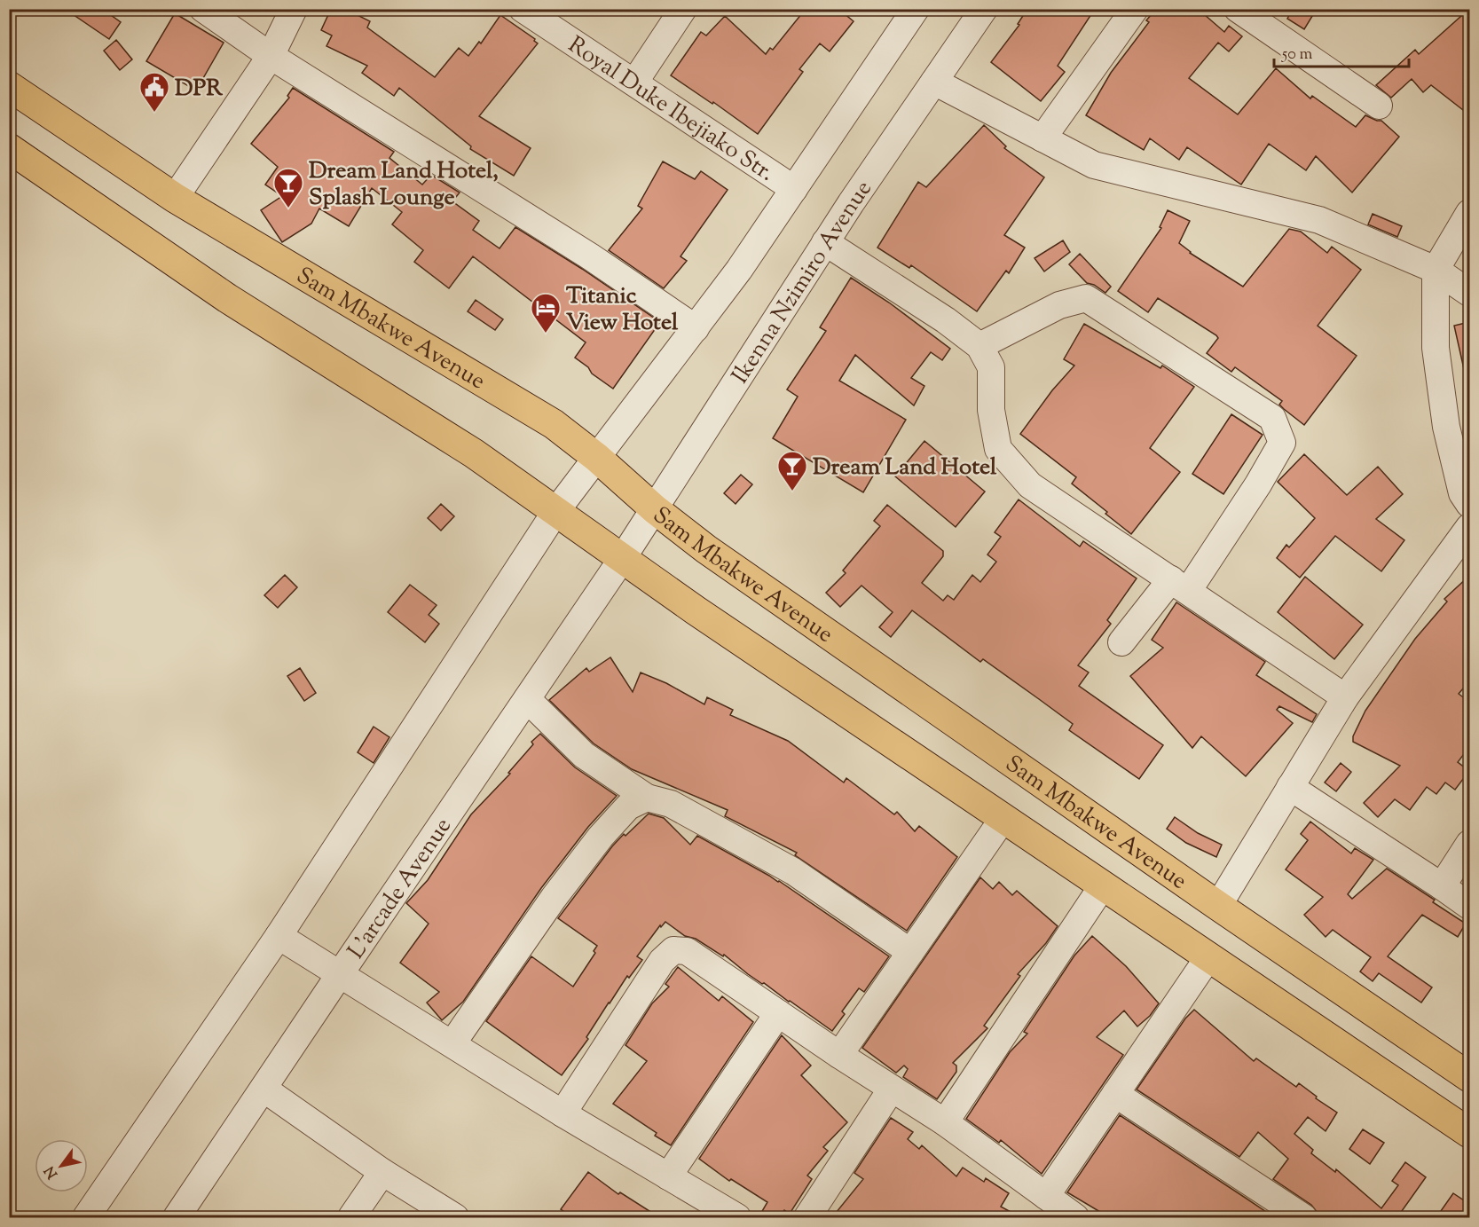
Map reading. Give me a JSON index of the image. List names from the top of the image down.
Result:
{
  "streets": {
    "main road": ["Sam Mbakwe Avenue"],
    "street": ["Royal Duke Ibejiako Str.", "Ikenna Nzimiro Avenue", "L’arcade Avenue"]
  },
  "crossings": [
    ["Ikenna Nzimiro Avenue", "Sam Mbakwe Avenue"],
    ["Ikenna Nzimiro Avenue", "L’arcade Avenue"]
  ],
  "places": {
    "public building": ["DPR"],
    "bar": ["Dream Land Hotel, Splash Lounge", "Dream Land Hotel"],
    "hotel": ["Titanic View Hotel"]
  },
  "scale_bar": "50 m",
  "north": "bottom left"
}
